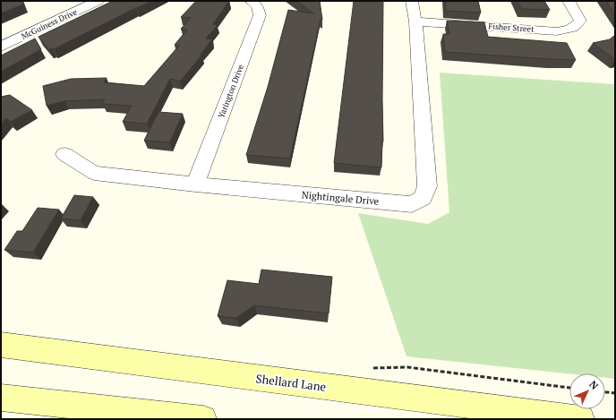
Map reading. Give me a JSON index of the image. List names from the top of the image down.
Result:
{
  "streets": {
    "main road": ["Shellard Lane"],
    "street": [
      "McGuiness Drive",
      "Fisher Street",
      "Yarington Drive",
      "Nightingale Drive"
    ]
  },
  "crossings": [
    ["Fisher Street", "Nightingale Drive"],
    ["Yarington Drive", "Nightingale Drive"]
  ],
  "north": "top right"
}
